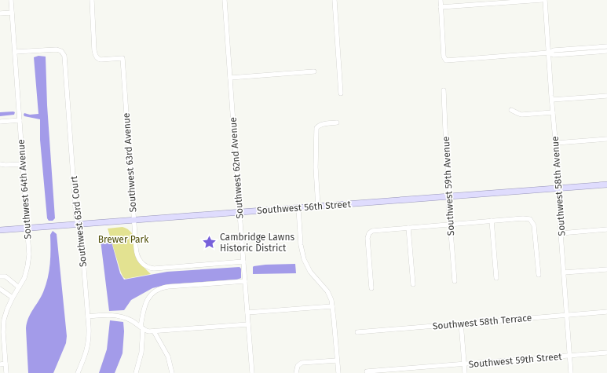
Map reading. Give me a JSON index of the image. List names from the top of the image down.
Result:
{
  "streets": {
    "main road": ["Southwest 56th Street"],
    "street": [
      "Southwest 63rd Avenue",
      "Southwest 62nd Avenue",
      "Southwest 59th Avenue",
      "Southwest 58th Avenue",
      "Southwest 64th Avenue",
      "Southwest 63rd Court",
      "Southwest 58th Terrace",
      "Southwest 59th Street"
    ]
  },
  "crossings": [
    ["Southwest 63rd Avenue", "Southwest 62nd Avenue"],
    ["Southwest 63rd Avenue", "Southwest 56th Street"],
    ["Southwest 62nd Avenue", "Southwest 56th Street"],
    ["Southwest 59th Avenue", "Southwest 56th Street"],
    ["Southwest 58th Avenue", "Southwest 56th Street"],
    ["Southwest 58th Avenue", "Southwest 58th Terrace"],
    ["Southwest 58th Avenue", "Southwest 59th Street"],
    ["Southwest 64th Avenue", "Southwest 56th Street"],
    ["Southwest 64th Avenue", "Southwest 63rd Court"],
    ["Southwest 56th Street", "Southwest 63rd Court"]
  ],
  "parks": ["Brewer Park"],
  "places": {
    "place": ["Cambridge Lawns Historic District"]
  }
}
